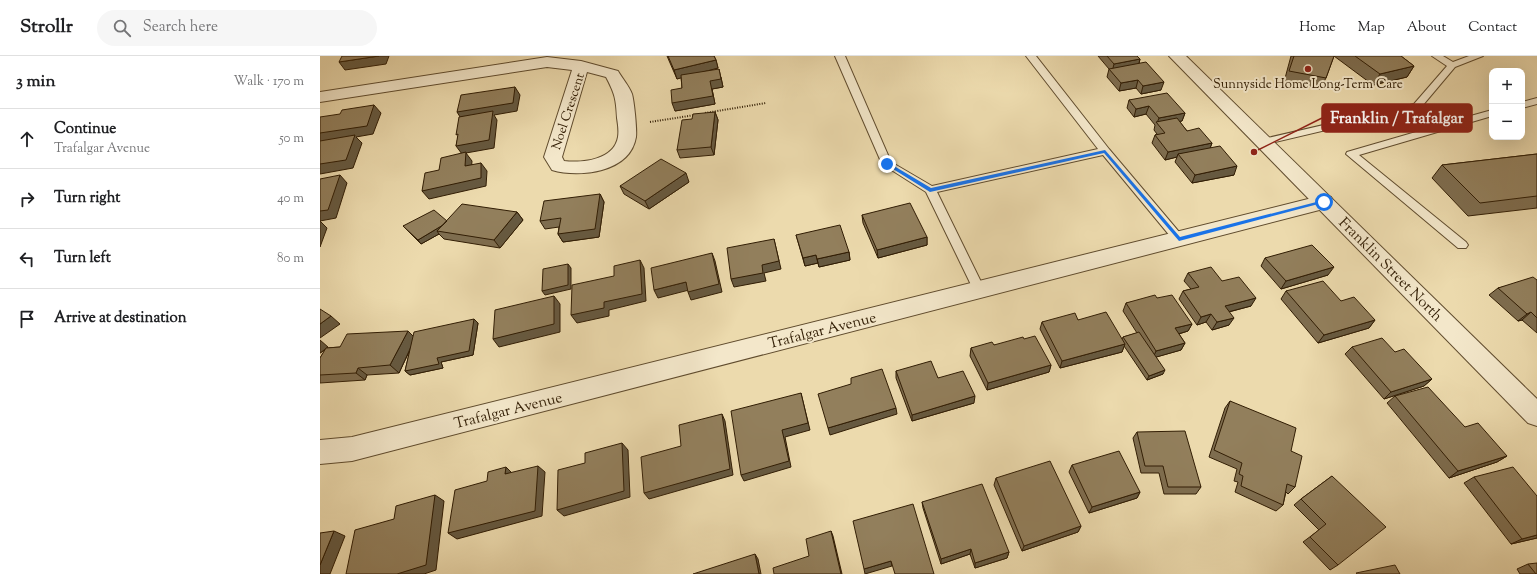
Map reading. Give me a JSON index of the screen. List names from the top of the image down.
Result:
{
  "streets": {
    "street": ["Noel Crescent", "Franklin Street North", "Trafalgar Avenue"]
  },
  "crossings": [
    ["Franklin Street North", "Trafalgar Avenue"]
  ],
  "places": ["Sunnyside Home Long-Term Care", "Franklin / Trafalgar"],
  "page": {
    "header": "Strollr",
    "search": "Search here",
    "nav": [
      "Home",
      "Map",
      "About",
      "Contact"
    ],
    "heading": ["3 min", "Walk · 170 m"],
    "map_buttons": ["+", "−"],
    "list": [
      ["Continue", "Trafalgar Avenue", "50 m"],
      ["Turn right", "40 m"],
      ["Turn left", "80 m"],
      "Arrive at destination"
    ]
  }
}
